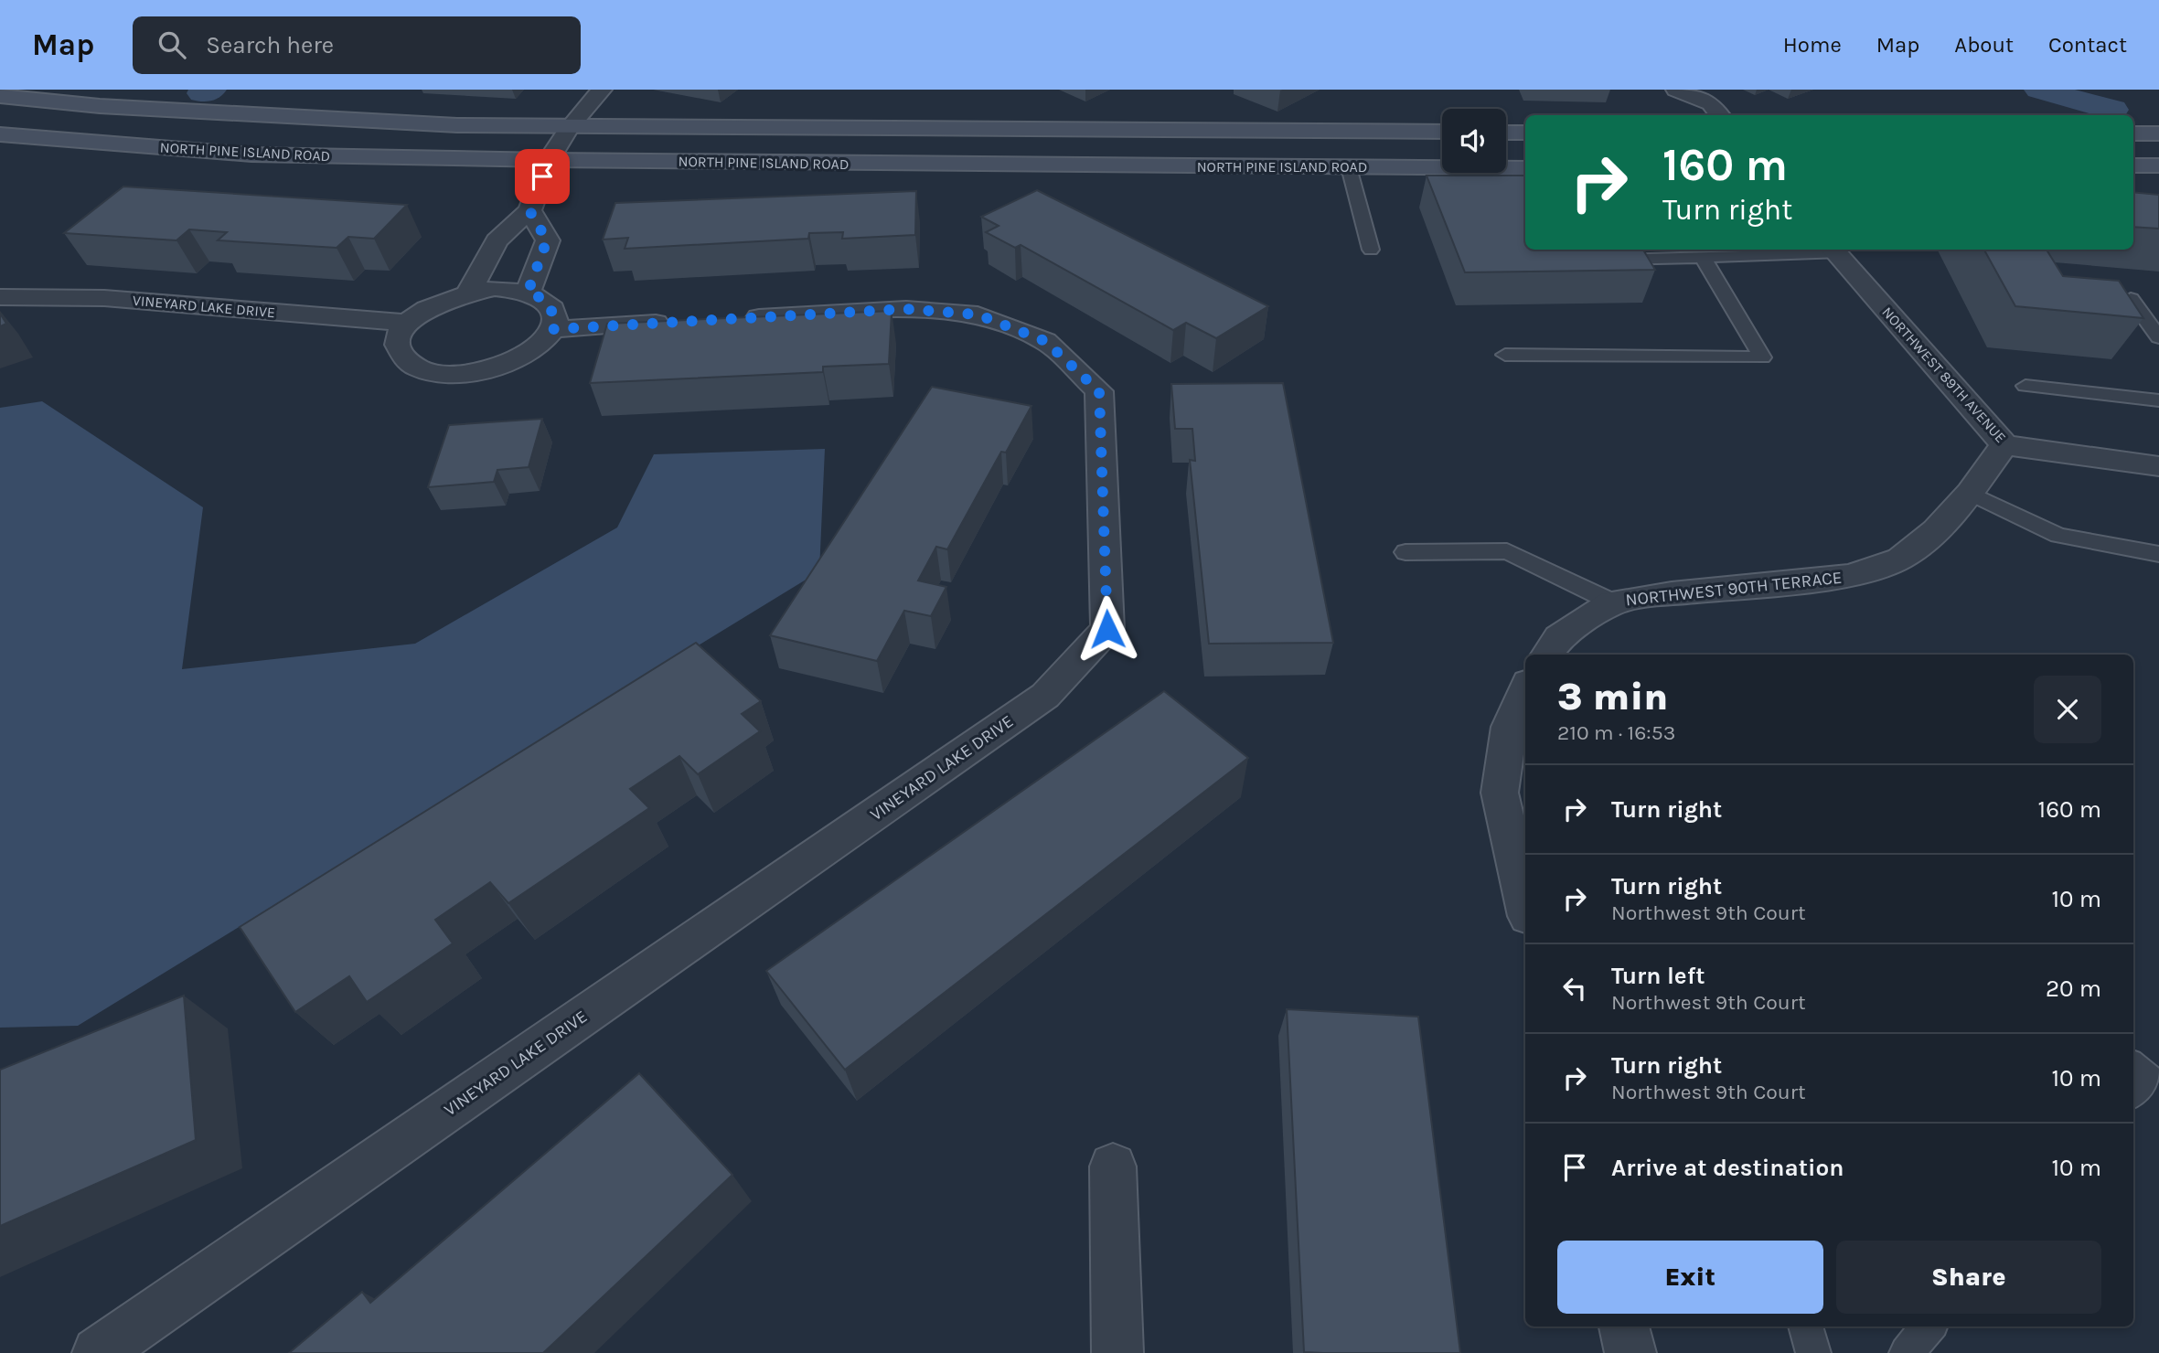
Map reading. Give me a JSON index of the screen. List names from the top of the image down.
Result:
{
  "streets": {
    "main road": ["NORTH PINE ISLAND ROAD"],
    "street": ["VINEYARD LAKE DRIVE", "NORTHWEST 89TH AVENUE", "NORTHWEST 90TH TERRACE"]
  },
  "crossings": [
    ["NORTHWEST 89TH AVENUE", "NORTHWEST 90TH TERRACE"]
  ],
  "page": {
    "header": "Map",
    "search": "Search here",
    "nav": [
      "Home",
      "Map",
      "About",
      "Contact"
    ],
    "turn": ["160 m", "Turn right"],
    "heading": ["3 min", "210 m · 16:53"],
    "list": [
      {
        "name": "Turn right",
        "value": "160 m"
      },
      {
        "name": "Turn right",
        "note": "Northwest 9th Court",
        "value": "10 m"
      },
      {
        "name": "Turn left",
        "note": "Northwest 9th Court",
        "value": "20 m"
      },
      {
        "name": "Turn right",
        "note": "Northwest 9th Court",
        "value": "10 m"
      },
      {
        "name": "Arrive at destination",
        "value": "10 m"
      }
    ],
    "buttons": ["Exit", "Share"]
  }
}
